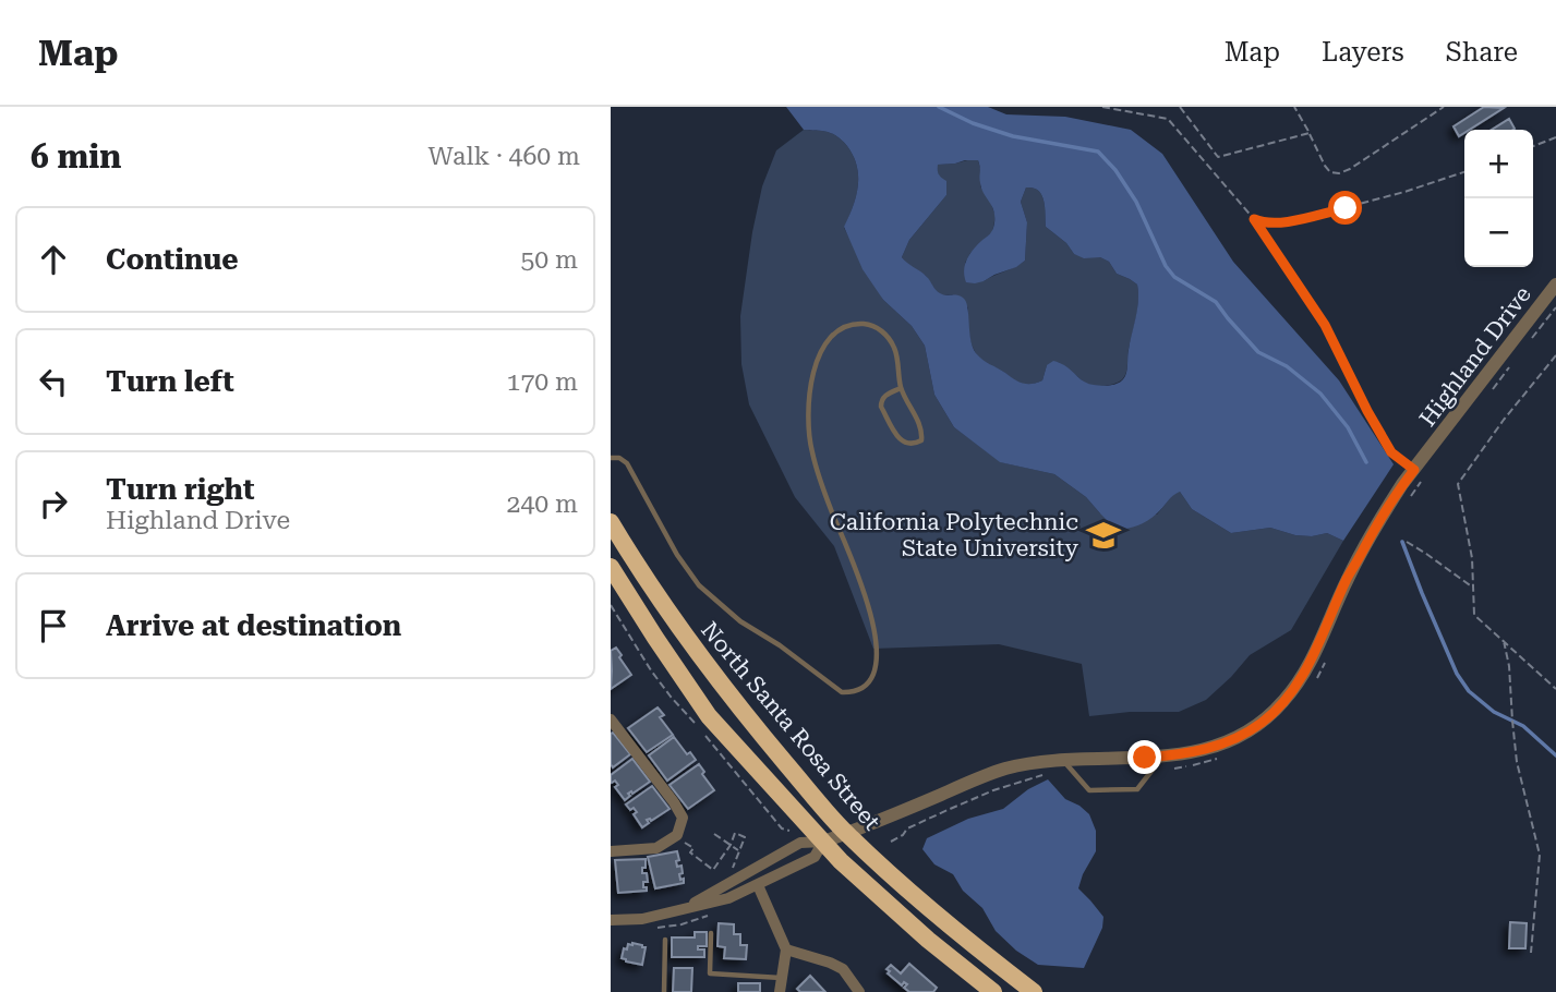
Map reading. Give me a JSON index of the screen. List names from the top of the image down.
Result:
{
  "streets": {
    "highway": ["North Santa Rosa Street"],
    "street": ["Highland Drive"]
  },
  "crossings": [
    ["Highland Drive", "North Santa Rosa Street"]
  ],
  "places": {
    "school or university": ["California Polytechnic State University"]
  },
  "page": {
    "header": "Map",
    "nav": ["Map", "Layers", "Share"],
    "heading": ["6 min", "Walk · 460 m"],
    "map_buttons": ["+", "−"],
    "list": [
      ["Continue", "50 m"],
      ["Turn left", "170 m"],
      ["Turn right", "Highland Drive", "240 m"],
      "Arrive at destination"
    ]
  }
}
